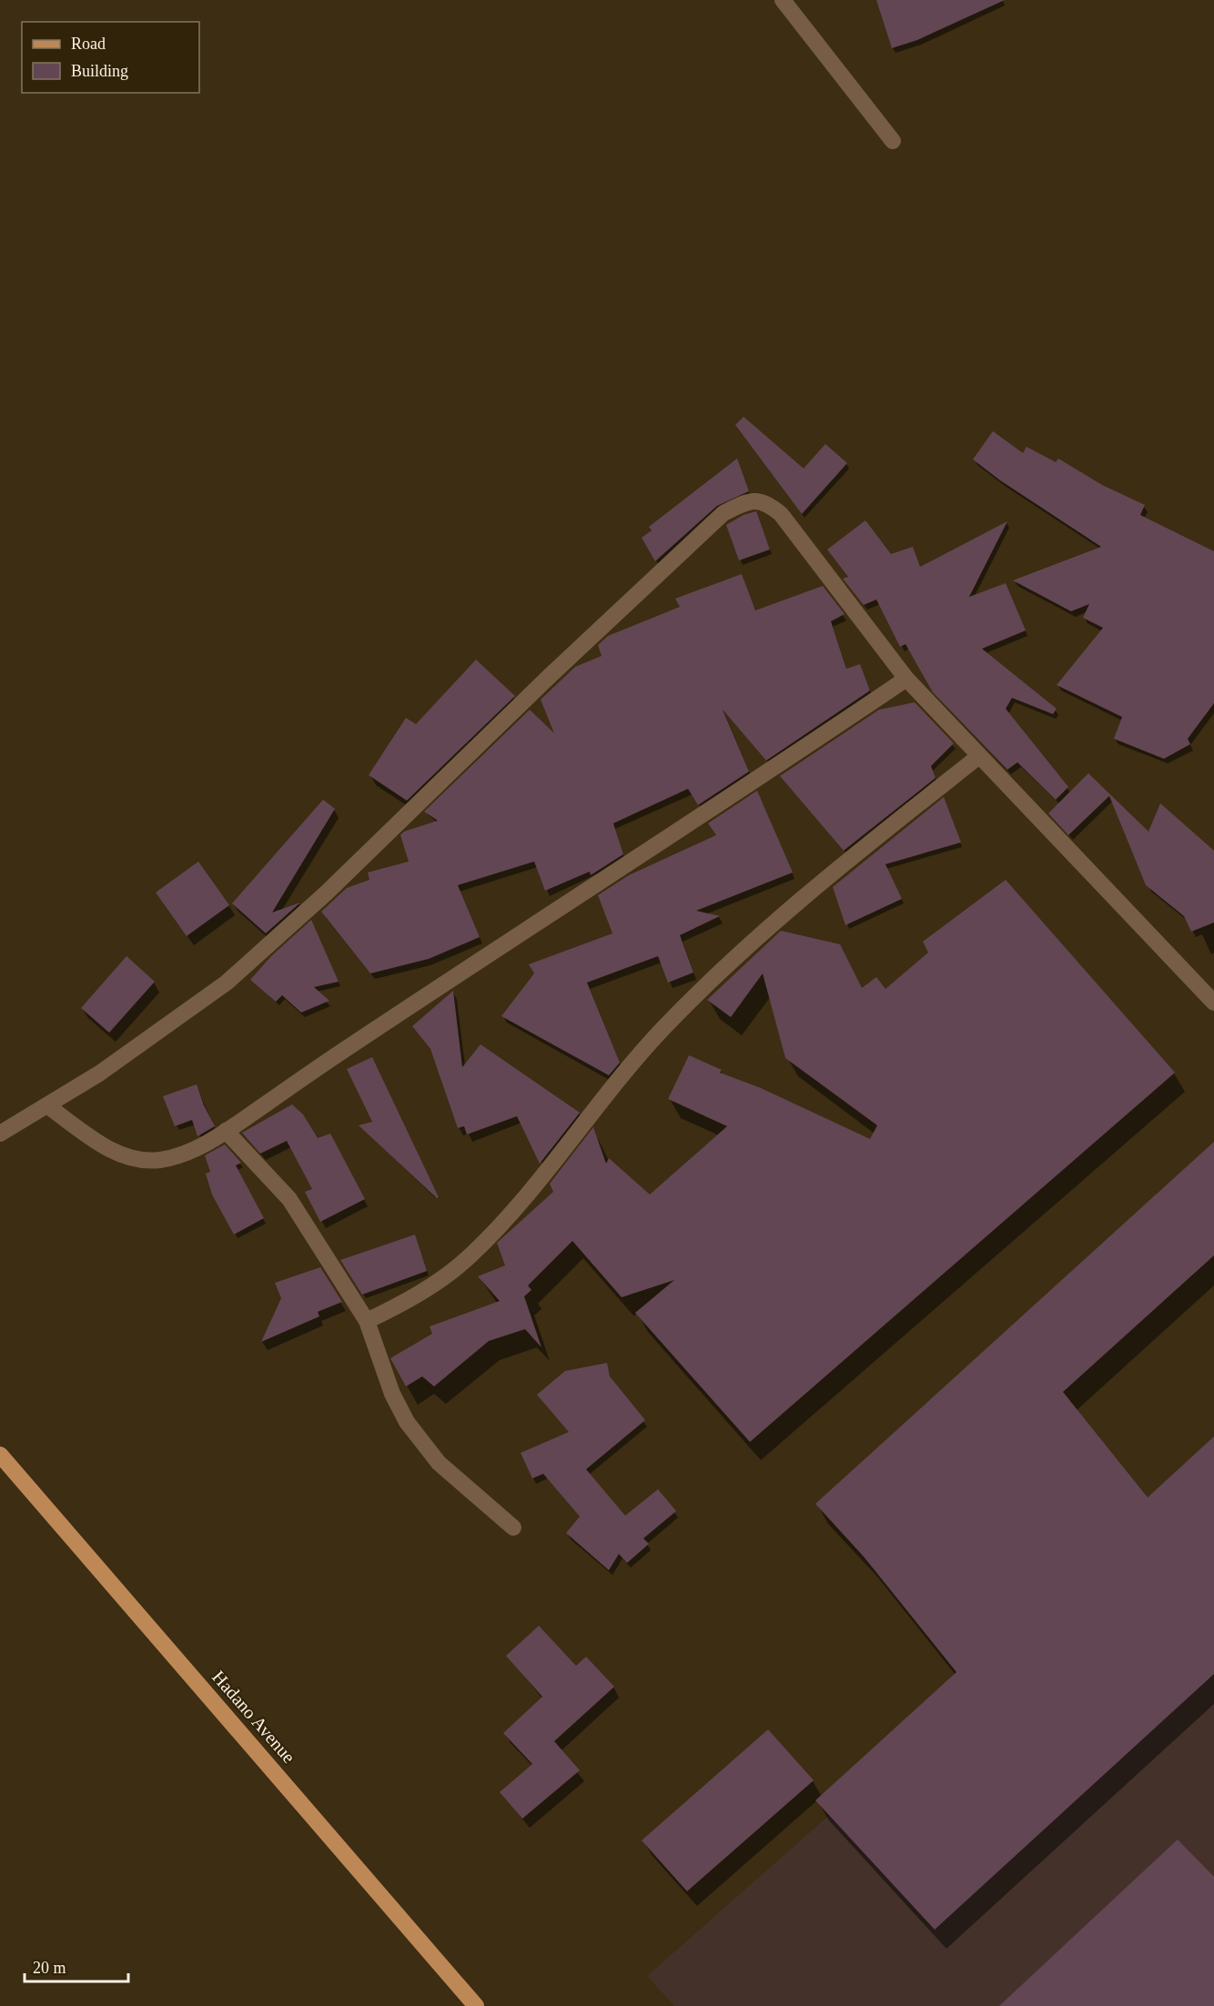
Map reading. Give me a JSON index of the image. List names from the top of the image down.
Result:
{
  "streets": {
    "main road": ["Hadano Avenue"]
  },
  "legend": ["Road", "Building"],
  "scale_bar": "20 m"
}
